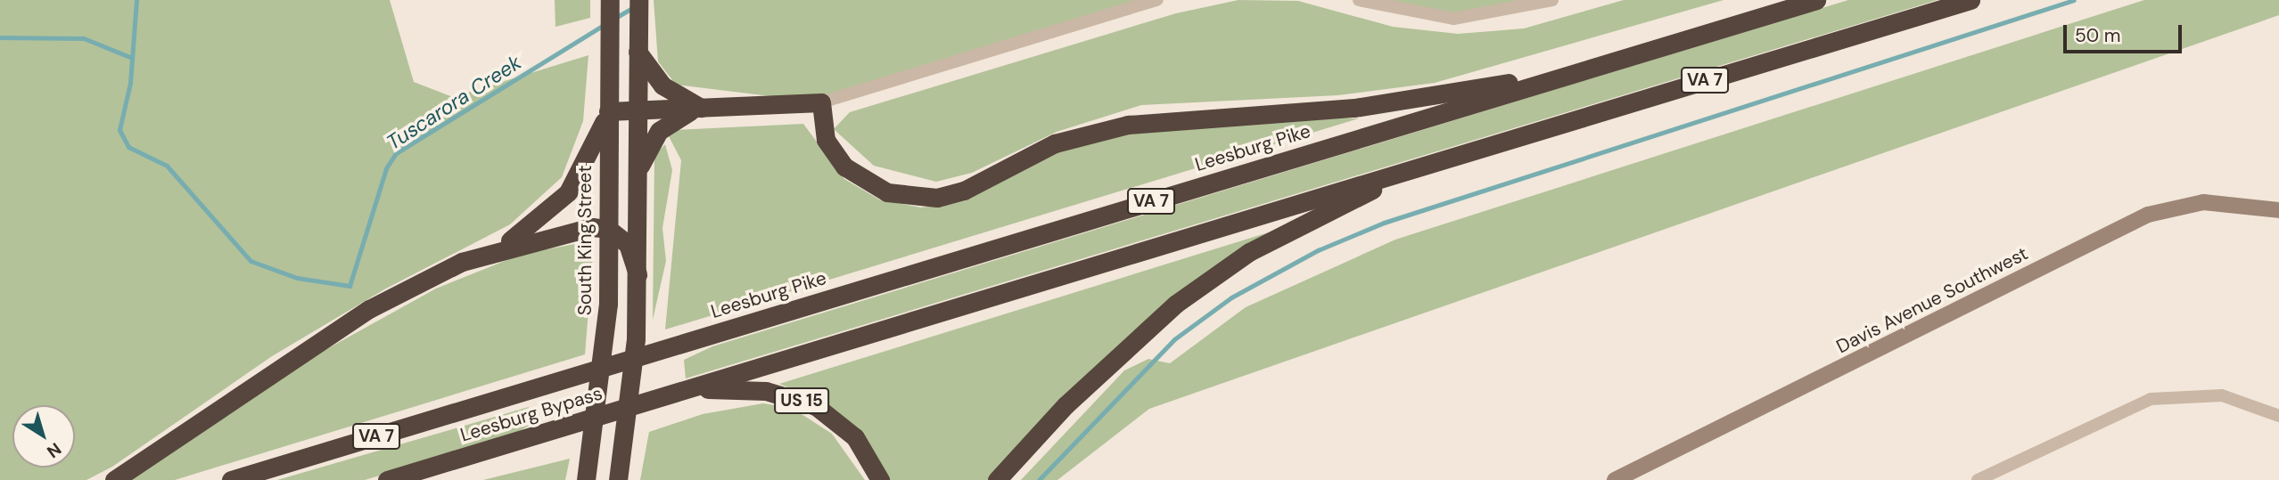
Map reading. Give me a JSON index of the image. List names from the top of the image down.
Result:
{
  "streets": {
    "highway": [
      "VA 7",
      "Leesburg Pike",
      "South King Street",
      "US 15",
      "Leesburg Bypass"
    ],
    "street": ["Davis Avenue Southwest"]
  },
  "crossings": [
    ["VA 7", "US 15"],
    ["VA 7", "Leesburg Bypass"],
    ["Leesburg Pike", "Leesburg Bypass"],
    ["US 15", "Leesburg Bypass"]
  ],
  "water": ["Tuscarora Creek"],
  "scale_bar": "50 m",
  "north": "bottom right"
}
